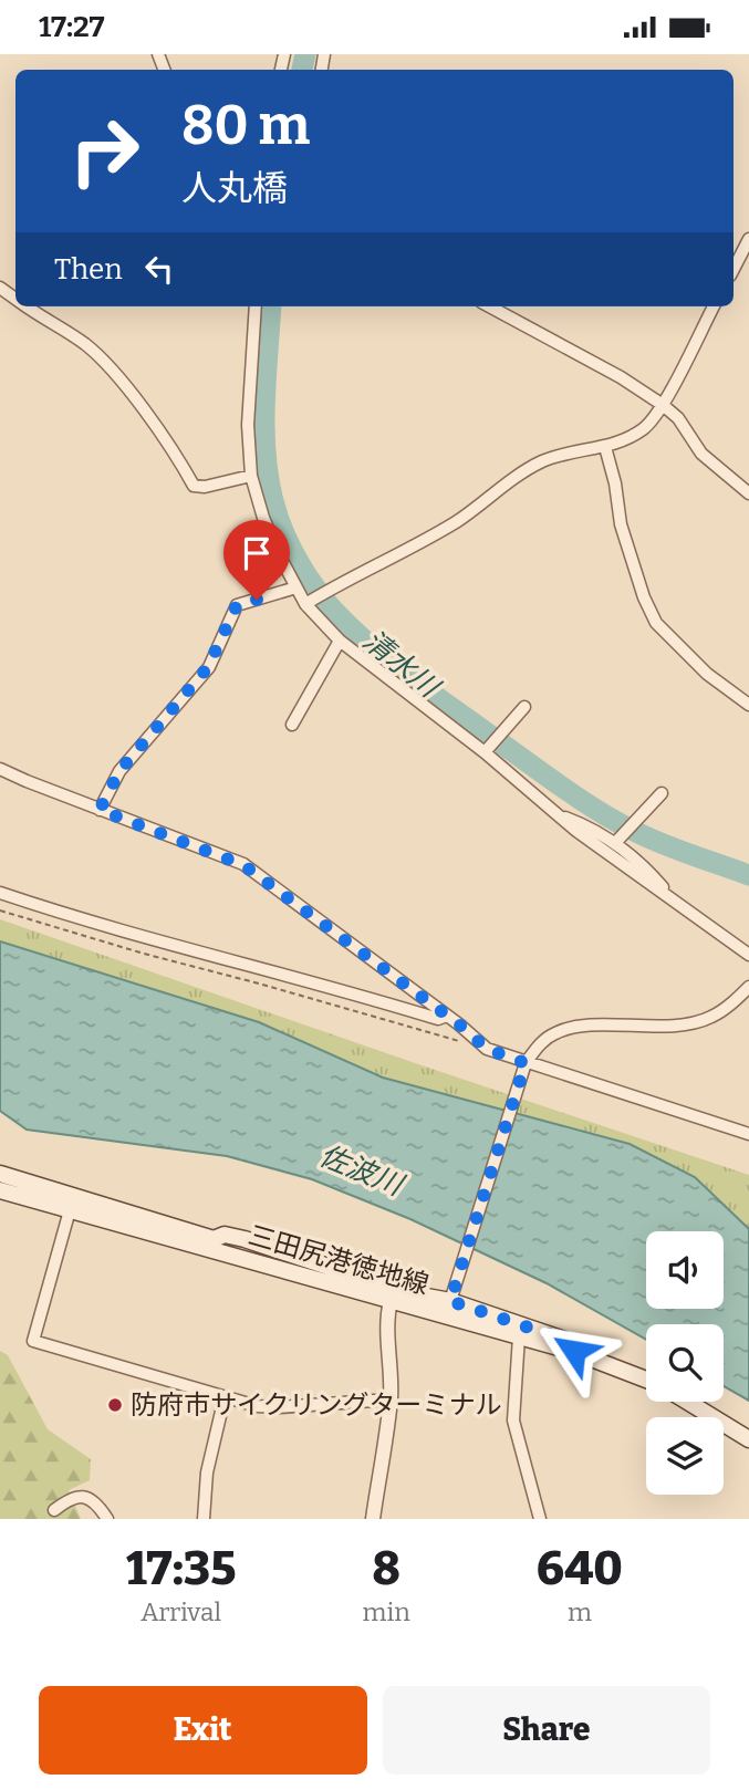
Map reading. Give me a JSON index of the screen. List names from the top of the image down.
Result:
{
  "streets": {
    "main road": ["三田尻港徳地線"]
  },
  "water": ["清水川", "佐波川"],
  "places": ["防府市サイクリングターミナル"],
  "page": {
    "status": "17:27",
    "turn": ["80 m", "人丸橋"],
    "then": "Then",
    "eta": [
      "17:35",
      "Arrival",
      "8",
      "min",
      "640",
      "m"
    ],
    "buttons": ["Exit", "Share"]
  }
}
